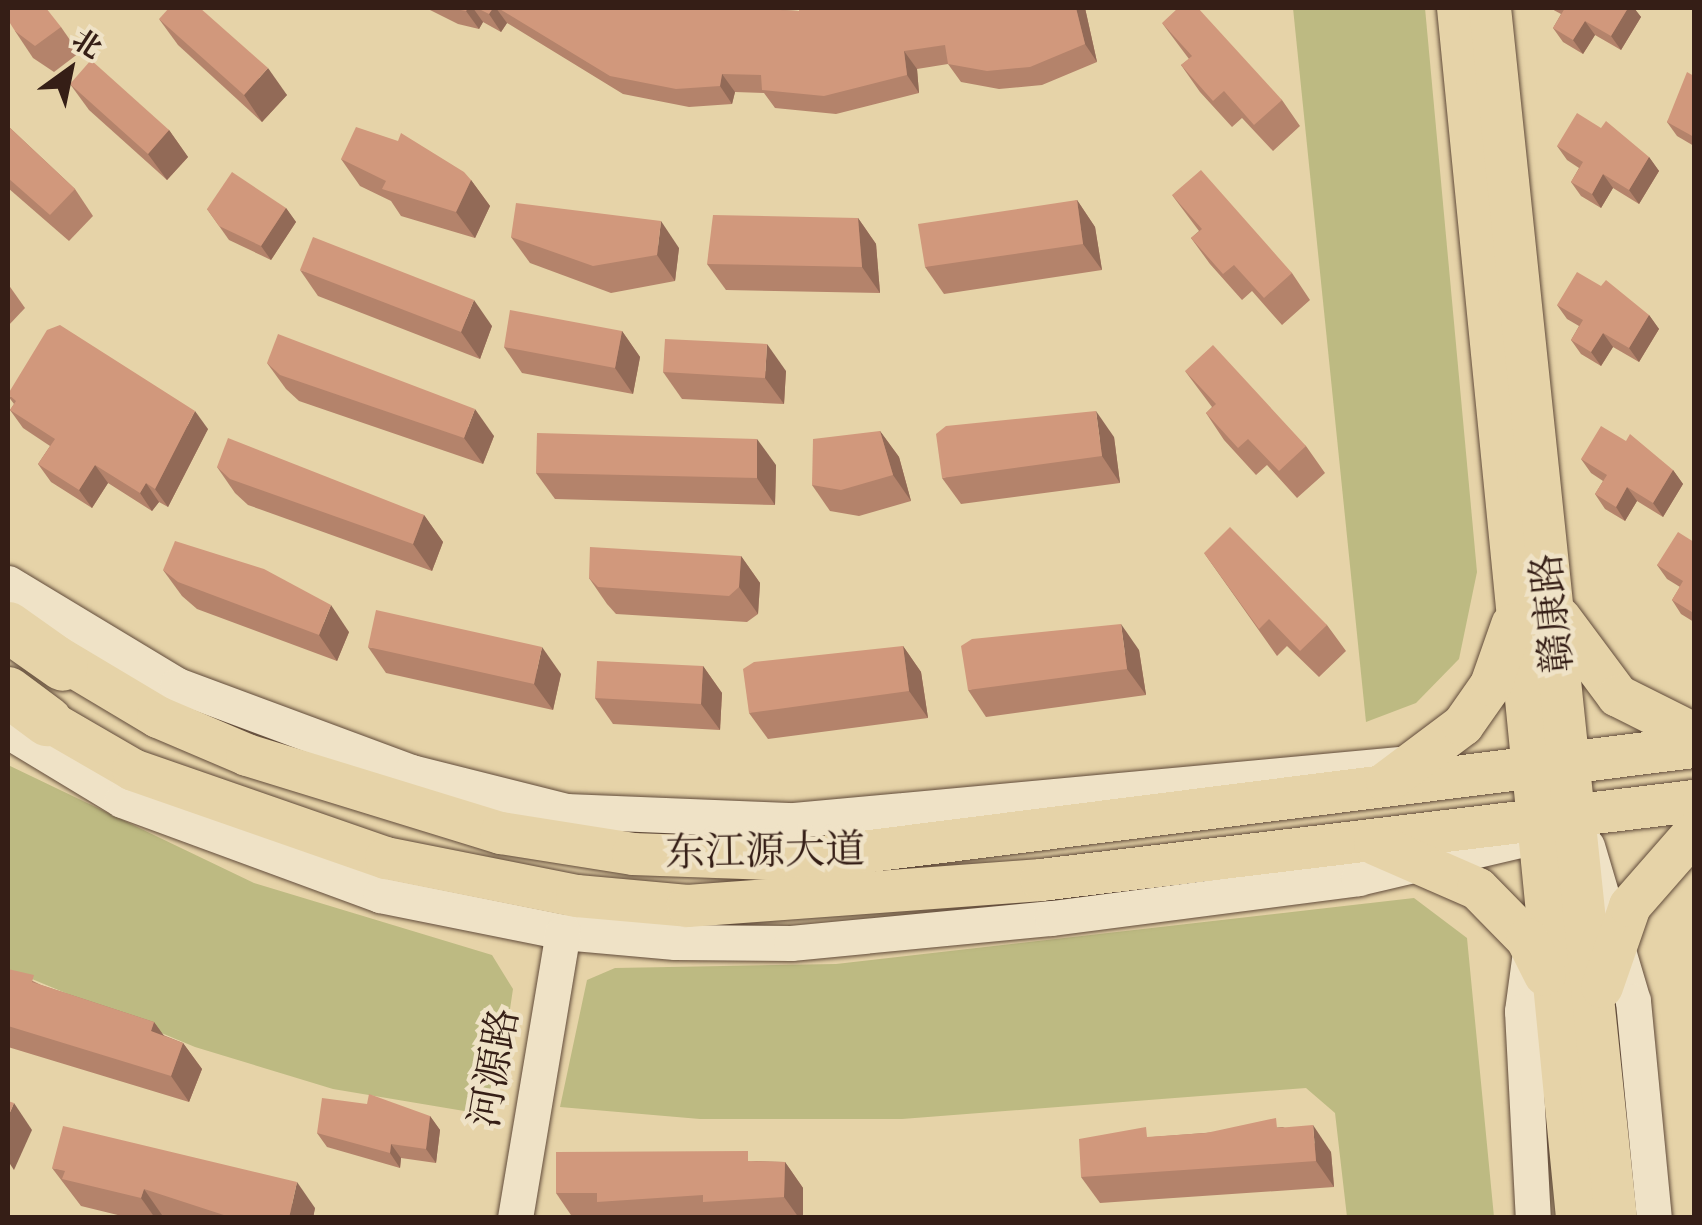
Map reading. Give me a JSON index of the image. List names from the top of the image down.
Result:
{
  "streets": {
    "main road": ["赣康路", "东江源大道"],
    "street": ["河源路"]
  },
  "crossings": [
    ["赣康路", "东江源大道"]
  ],
  "north": "top right"
}
